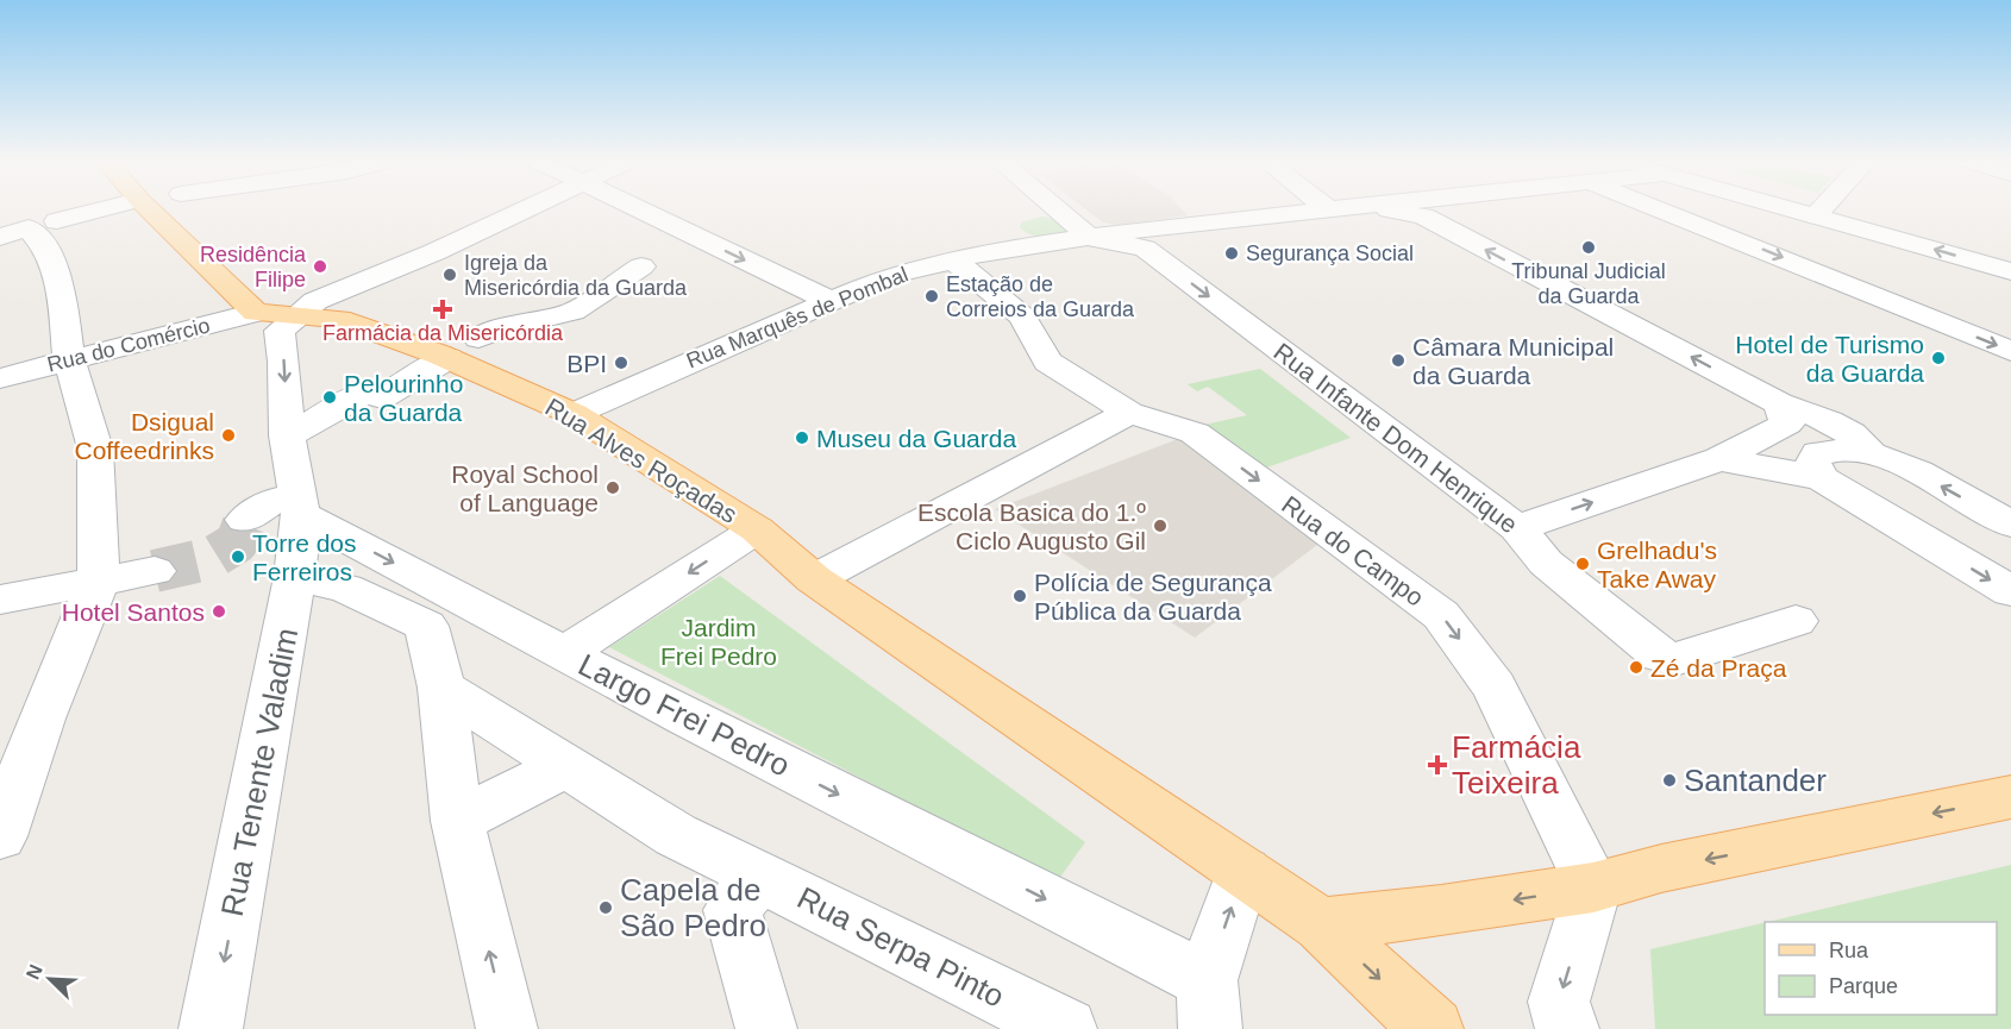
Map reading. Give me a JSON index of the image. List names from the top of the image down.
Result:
{
  "streets": {
    "main road": ["Rua Alves Roçadas"],
    "street": [
      "Rua Marquês de Pombal",
      "Rua do Comércio",
      "Rua Infante Dom Henrique",
      "Rua do Campo",
      "Largo Frei Pedro",
      "Rua Tenente Valadim",
      "Rua Serpa Pinto"
    ]
  },
  "crossings": [
    ["Rua Marquês de Pombal", "Rua Infante Dom Henrique"],
    ["Rua Marquês de Pombal", "Rua Alves Roçadas"],
    ["Rua Marquês de Pombal", "Rua do Campo"],
    ["Rua do Comércio", "Rua Alves Roçadas"],
    ["Rua Alves Roçadas", "Largo Frei Pedro"],
    ["Rua Alves Roçadas", "Rua Tenente Valadim"]
  ],
  "parks": ["Jardim Frei Pedro"],
  "places": {
    "other": [
      "Tribunal Judicial da Guarda",
      "Segurança Social",
      "Residência Filipe",
      "Igreja da Misericórdia da Guarda",
      "Estação de Correios da Guarda",
      "Hotel de Turismo da Guarda",
      "Câmara Municipal da Guarda",
      "BPI",
      "Pelourinho da Guarda",
      "Dsigual Coffeedrinks",
      "Museu da Guarda",
      "Royal School of Language",
      "Escola Basica do 1.º Ciclo Augusto Gil",
      "Torre dos Ferreiros",
      "Grelhadu's Take Away",
      "Polícia de Segurança Pública da Guarda",
      "Hotel Santos",
      "Zé da Praça",
      "Santander",
      "Capela de São Pedro"
    ],
    "health": ["Farmácia da Misericórdia", "Farmácia Teixeira"]
  },
  "legend": ["Rua", "Parque"],
  "north": "top left"
}
